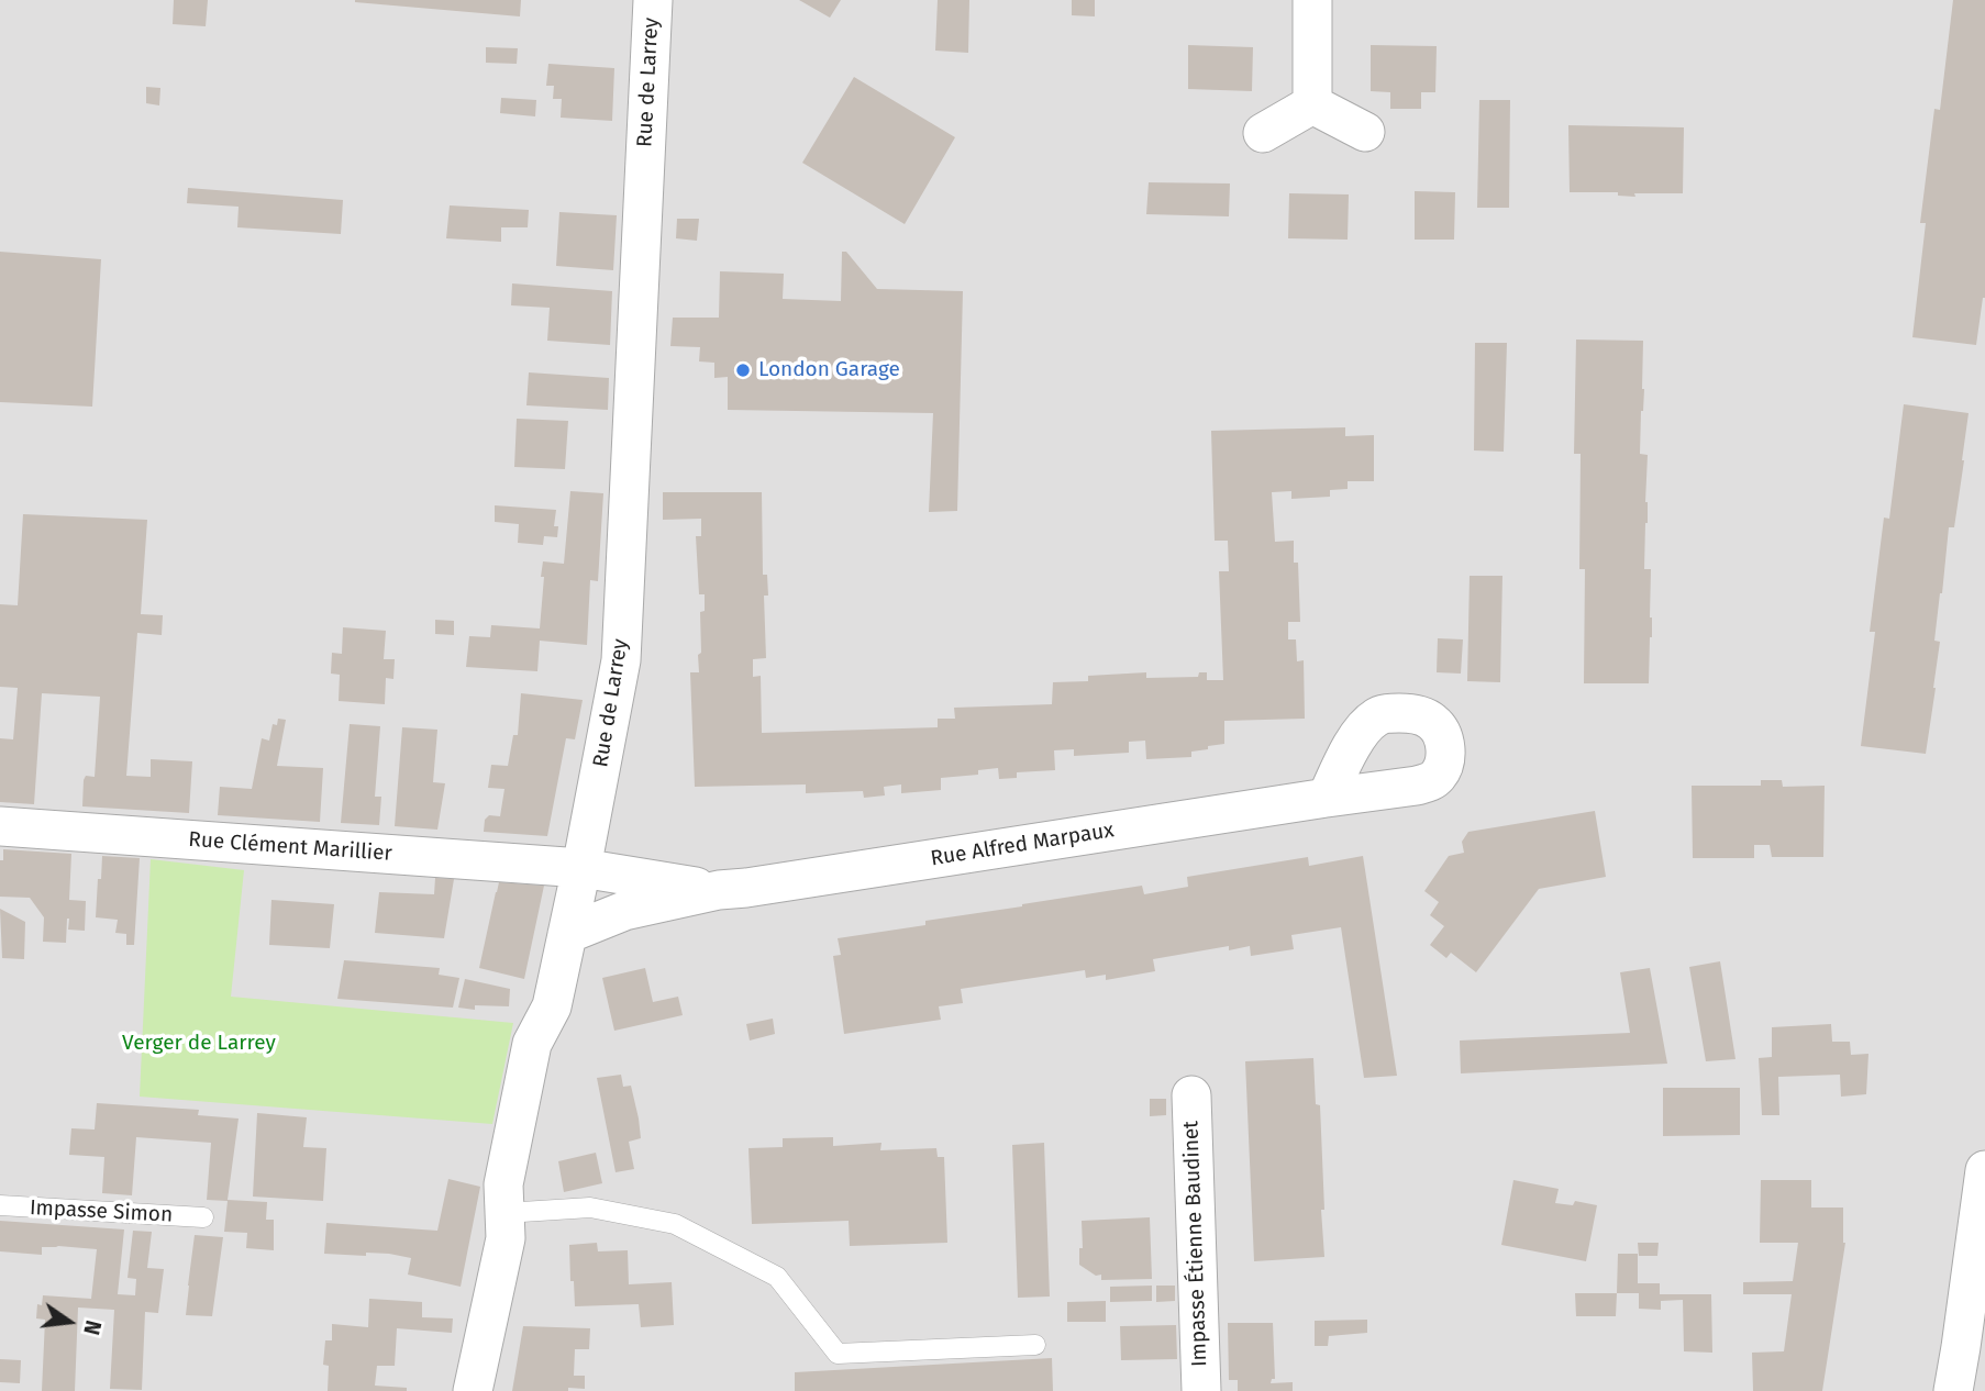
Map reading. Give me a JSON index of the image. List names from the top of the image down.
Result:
{
  "streets": {
    "street": [
      "Rue de Larrey",
      "Rue Alfred Marpaux",
      "Rue Clément Marillier",
      "Impasse Étienne Baudinet"
    ],
    "lane": ["Impasse Simon"]
  },
  "crossings": [
    ["Rue de Larrey", "Rue Alfred Marpaux"],
    ["Rue de Larrey", "Rue Clément Marillier"],
    ["Rue Alfred Marpaux", "Rue Clément Marillier"]
  ],
  "parks": ["Verger de Larrey"],
  "places": ["London Garage"],
  "north": "right"
}
